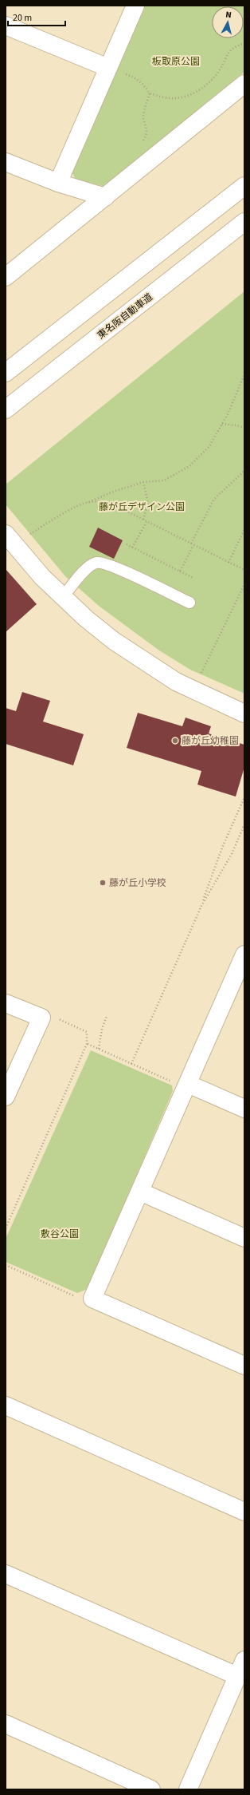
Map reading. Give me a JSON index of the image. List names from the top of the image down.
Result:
{
  "streets": {
    "main road": ["東名阪自動車道"]
  },
  "parks": ["板取原公園", "藤が丘デザイン公園", "敷谷公園"],
  "places": ["藤が丘幼稚園", "藤が丘小学校"],
  "scale_bar": "20 m",
  "north": "top"
}
